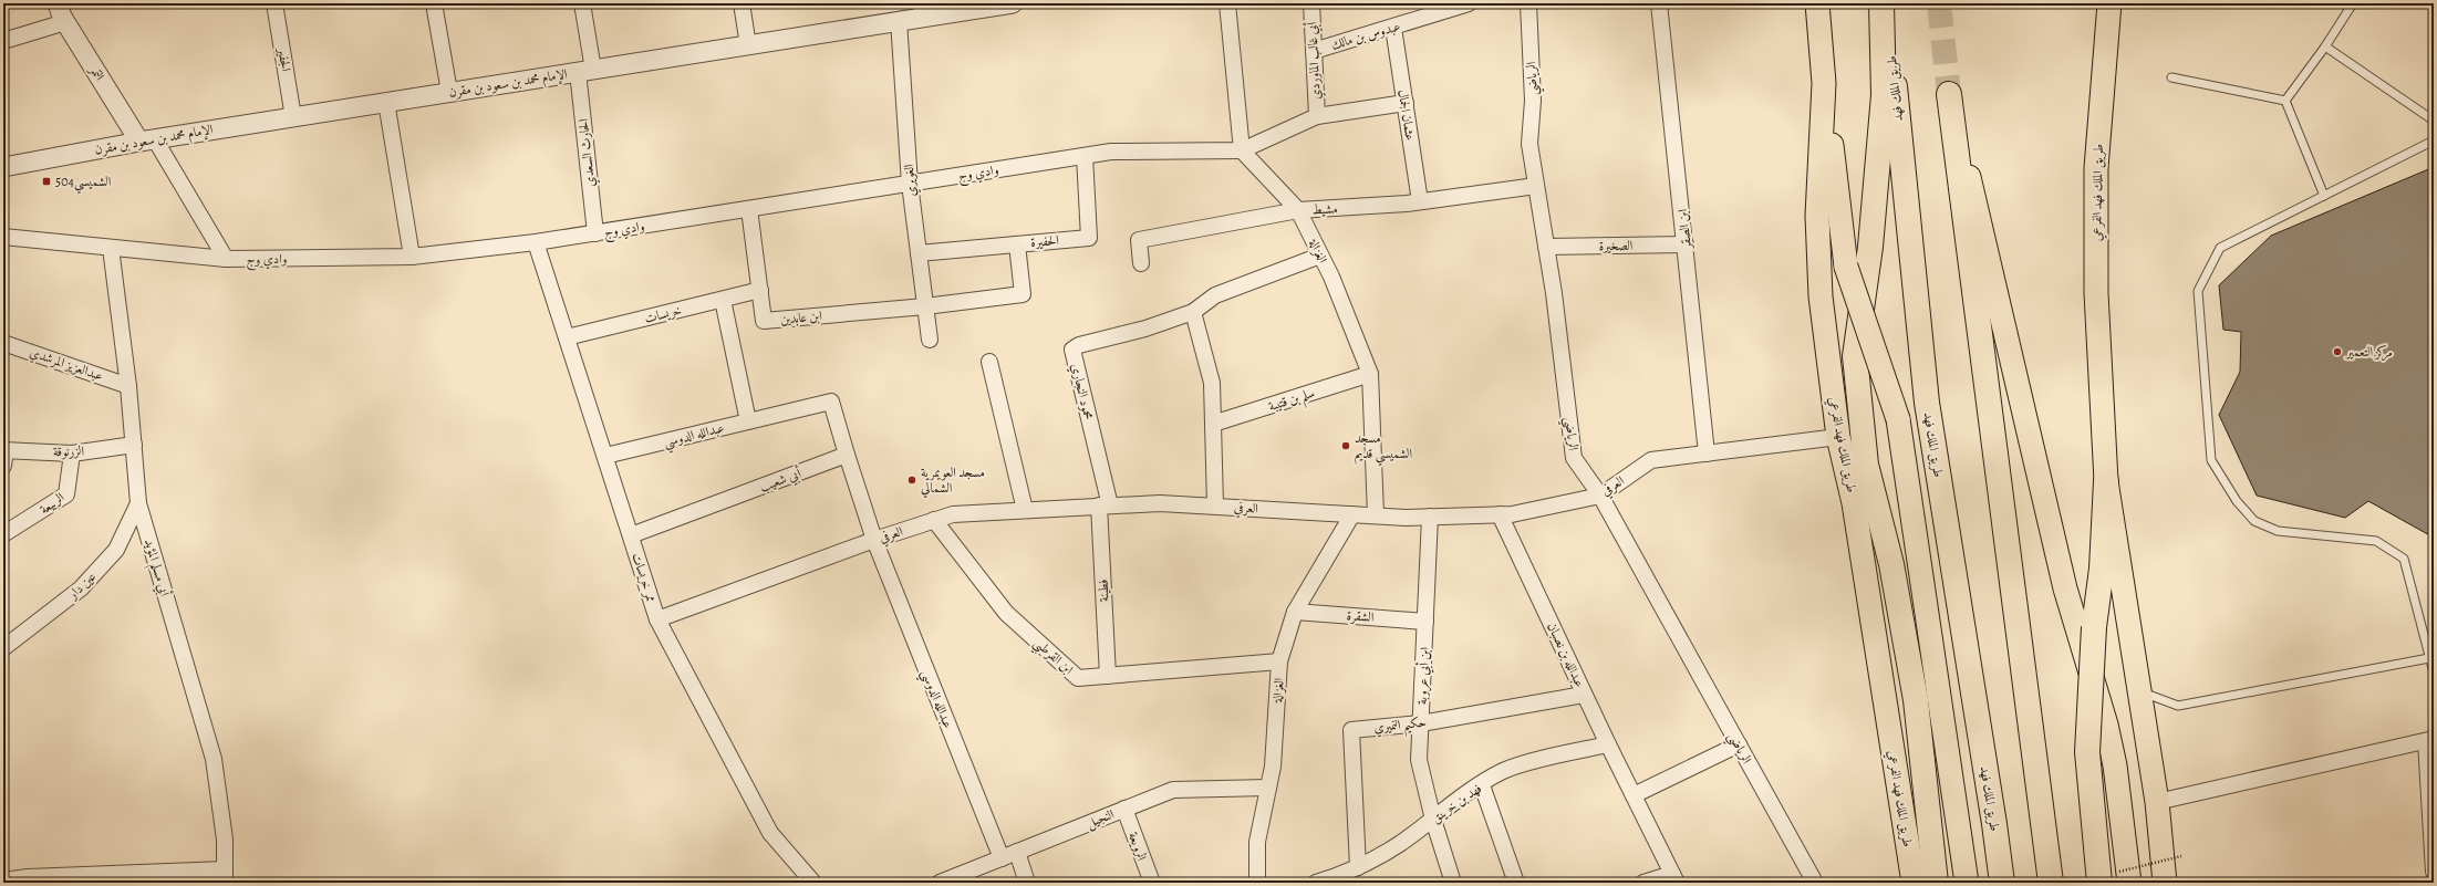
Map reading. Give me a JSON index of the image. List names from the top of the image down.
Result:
{
  "streets": {
    "highway": ["طريق الملك فهد"],
    "main road": ["طريق الملك فهد الفرعي"],
    "street": [
      "عبدوس بن مالك",
      "الجفير",
      "أبي غالب الماوردي",
      "التمر",
      "الرياضي",
      "الإمام محمد بن سعود بن مقرن",
      "عثمان الجمال",
      "الحارث السعدي",
      "وادي وج",
      "الغويري",
      "مشيط",
      "ابن الصقر",
      "الحفيرة",
      "الصخيرة",
      "الغزالة",
      "خريسات",
      "ابن عابدين",
      "عبدالعزيز المرشدي",
      "محمود النجاري",
      "سلم بن قتيبة",
      "عبدالله الدوسي",
      "الزرنوقة",
      "أبي شعيب",
      "العرفي",
      "الربيعة",
      "أبي مسلم المؤيد",
      "ممر خريسات",
      "عين دار",
      "فطينة",
      "الشقرة",
      "عبدالله بن نصبان",
      "ابن القرطبي",
      "ابن أبي عروبة",
      "حكيم النميري",
      "فهد بن خرينق",
      "النجيل",
      "الرويعة"
    ]
  },
  "crossings": [
    ["عبدوس بن مالك", "أبي غالب الماوردي"],
    ["عبدوس بن مالك", "عثمان الجمال"],
    ["الجفير", "الإمام محمد بن سعود بن مقرن"],
    ["أبي غالب الماوردي", "وادي وج"],
    ["أبي غالب الماوردي", "الغزالة"],
    ["التمر", "الإمام محمد بن سعود بن مقرن"],
    ["الرياضي", "مشيط"],
    ["الرياضي", "الصخيرة"],
    ["الرياضي", "العرفي"],
    ["الإمام محمد بن سعود بن مقرن", "الحارث السعدي"],
    ["الإمام محمد بن سعود بن مقرن", "الغويري"],
    ["عثمان الجمال", "مشيط"],
    ["الحارث السعدي", "وادي وج"],
    ["وادي وج", "الغويري"],
    ["وادي وج", "الحفيرة"],
    ["وادي وج", "الغزالة"],
    ["وادي وج", "ابن عابدين"],
    ["وادي وج", "أبي مسلم المؤيد"],
    ["وادي وج", "ممر خريسات"],
    ["الغويري", "الحفيرة"],
    ["الغويري", "ابن عابدين"],
    ["طريق الملك فهد الفرعي", "العرفي"],
    ["مشيط", "الغزالة"],
    ["ابن الصقر", "الصخيرة"],
    ["ابن الصقر", "العرفي"],
    ["الغزالة", "محمود النجاري"],
    ["الغزالة", "سلم بن قتيبة"],
    ["الغزالة", "العرفي"],
    ["الغزالة", "الشقرة"],
    ["الغزالة", "ابن القرطبي"],
    ["الغزالة", "النجيل"],
    ["خريسات", "ابن عابدين"],
    ["خريسات", "ممر خريسات"],
    ["عبدالعزيز المرشدي", "أبي مسلم المؤيد"],
    ["محمود النجاري", "العرفي"],
    ["محمود النجاري", "فطينة"],
    ["عبدالله الدوسي", "أبي شعيب"],
    ["عبدالله الدوسي", "العرفي"],
    ["عبدالله الدوسي", "ممر خريسات"],
    ["عبدالله الدوسي", "النجيل"],
    ["الزرنوقة", "الربيعة"],
    ["الزرنوقة", "أبي مسلم المؤيد"],
    ["أبي شعيب", "ممر خريسات"],
    ["العرفي", "ممر خريسات"],
    ["العرفي", "فطينة"],
    ["العرفي", "عبدالله بن نصبان"],
    ["العرفي", "ابن القرطبي"],
    ["العرفي", "ابن أبي عروبة"],
    ["أبي مسلم المؤيد", "عين دار"],
    ["فطينة", "ابن القرطبي"],
    ["الشقرة", "ابن أبي عروبة"],
    ["عبدالله بن نصبان", "حكيم النميري"],
    ["عبدالله بن نصبان", "فهد بن خرينق"],
    ["ابن أبي عروبة", "حكيم النميري"],
    ["ابن أبي عروبة", "فهد بن خرينق"],
    ["حكيم النميري", "فهد بن خرينق"],
    ["النجيل", "الرويعة"]
  ],
  "places": {
    "transit": ["الشميسي504"],
    "other": ["مركز التعمير", "مسجد الشميسي قديم", "مسجد العويمرية الشمالي"]
  }
}
